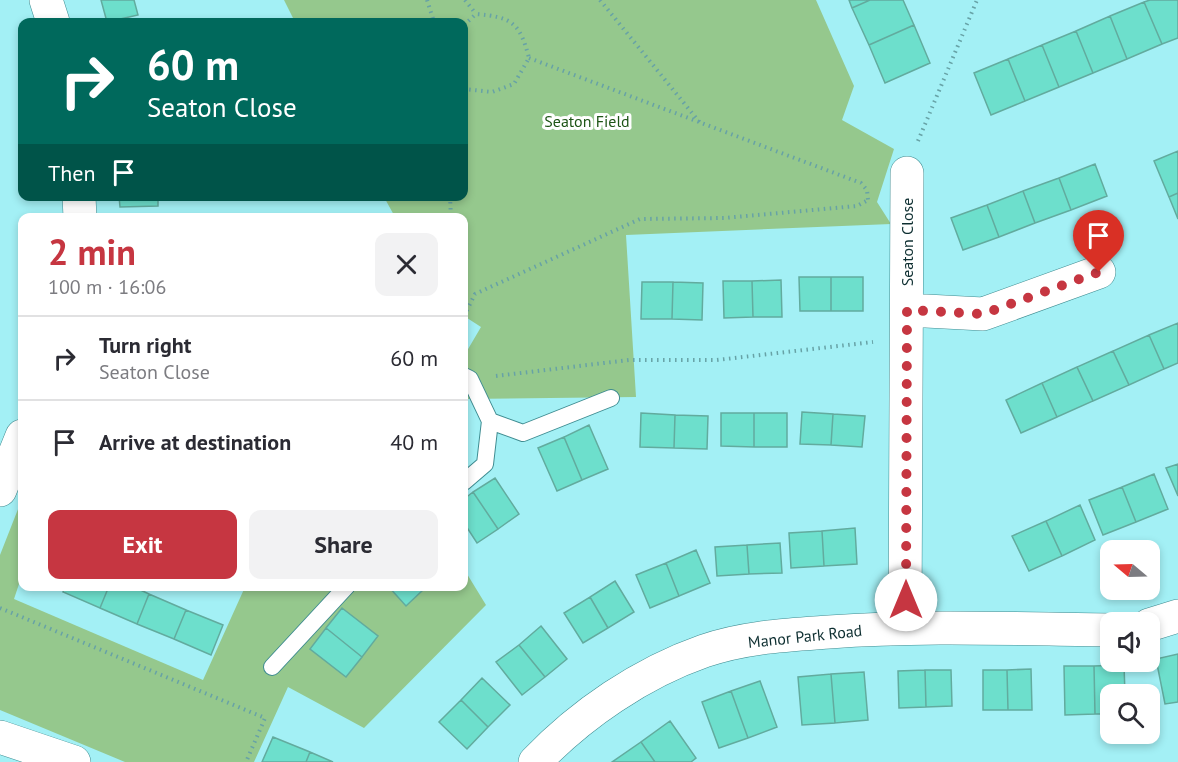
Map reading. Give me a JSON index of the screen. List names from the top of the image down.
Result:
{
  "streets": {
    "street": ["Seaton Close", "Manor Park Road"]
  },
  "crossings": [
    ["Seaton Close", "Manor Park Road"]
  ],
  "parks": ["Seaton Field"],
  "north": "left",
  "page": {
    "turn": ["60 m", "Seaton Close"],
    "then": "Then",
    "heading": ["2 min", "100 m · 16:06"],
    "list": [
      {
        "name": "Turn right",
        "note": "Seaton Close",
        "value": "60 m"
      },
      {
        "name": "Arrive at destination",
        "value": "40 m"
      }
    ],
    "buttons": ["Exit", "Share"]
  }
}
